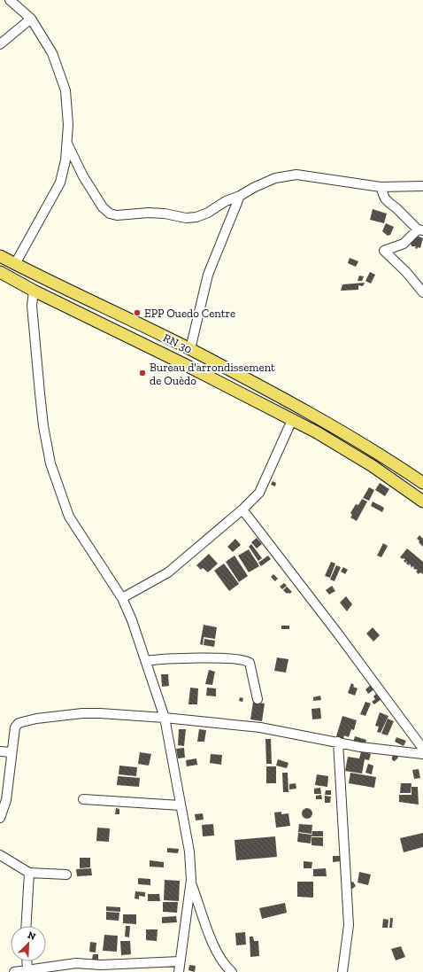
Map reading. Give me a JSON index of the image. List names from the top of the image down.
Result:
{
  "streets": {
    "main road": ["RN 30"]
  },
  "places": ["EPP Ouedo Centre", "Bureau d'arrondissement de Ouèdo"],
  "north": "top right"
}
